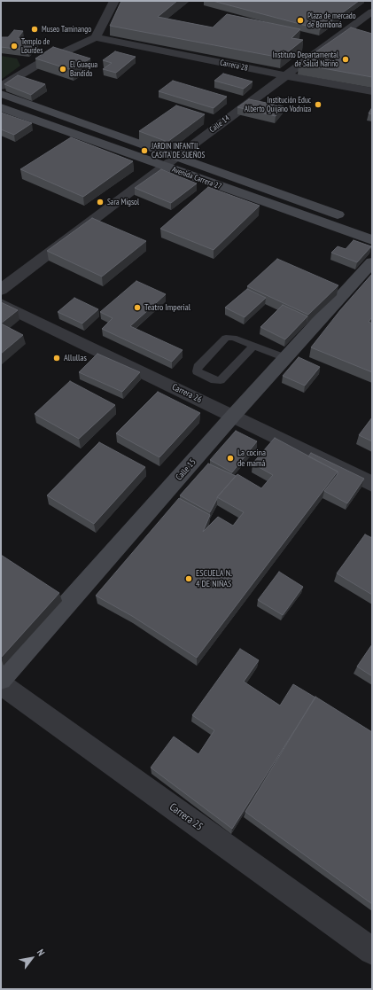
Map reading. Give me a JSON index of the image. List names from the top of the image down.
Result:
{
  "streets": {
    "main road": ["Avenida Carrera 27", "Calle 15"],
    "street": [
      "Carrera 28",
      "Calle 14",
      "Carrera 26",
      "Carrera 25"
    ]
  },
  "crossings": [
    ["Carrera 28", "Calle 14"],
    ["Calle 14", "Avenida Carrera 27"],
    ["Carrera 26", "Calle 15"]
  ],
  "places": [
    "Plaza de mercado de Bomboná",
    "Museo Taminango",
    "Templo de Lourdes",
    "Instituto Departamental de Salud Nariño",
    "El Guagua Bandido",
    "Institución Educ Alberto Quijano Vodniza",
    "JARDIN INFANTIL CASITA DE SUEÑOS",
    "Sara Migsol",
    "Teatro Imperial",
    "Allullas",
    "La cocina de mamá",
    "ESCUELA N. 4 DE NIÑAS"
  ],
  "north": "top right"
}
